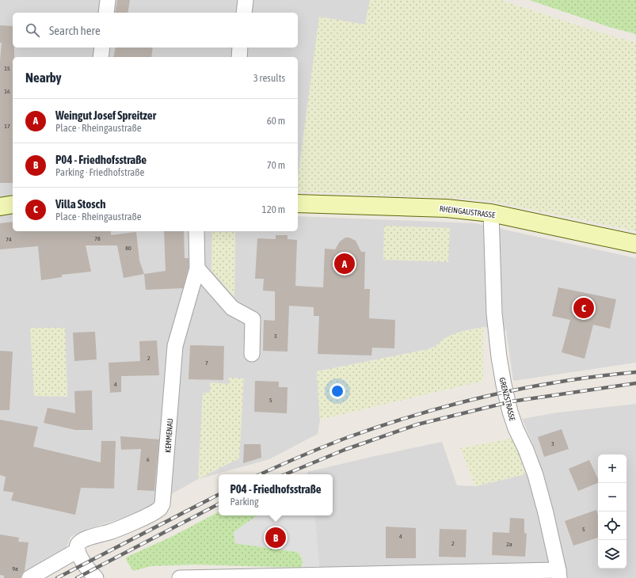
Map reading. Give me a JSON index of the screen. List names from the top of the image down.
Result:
{
  "streets": {
    "main road": ["RHEINGAUSTRASSE"],
    "street": ["GRENZSTRASSE", "KEMMENAU"]
  },
  "crossings": [
    ["RHEINGAUSTRASSE", "GRENZSTRASSE"]
  ],
  "house_numbers": [
    "15",
    "16",
    "17",
    "78",
    "74",
    "80",
    "3",
    "2",
    "7",
    "4",
    "5",
    "3",
    "6",
    "5",
    "4",
    "2",
    "2a",
    "9a"
  ],
  "page": {
    "search": "Search here",
    "heading": ["Nearby", "3 results"],
    "list": [
      {
        "mark": "A",
        "name": "Weingut Josef Spreitzer",
        "note": "Place · Rheingaustraße",
        "value": "60 m"
      },
      {
        "mark": "B",
        "name": "P04 - Friedhofsstraße",
        "note": "Parking · Friedhofstraße",
        "value": "70 m"
      },
      {
        "mark": "C",
        "name": "Villa Stosch",
        "note": "Place · Rheingaustraße",
        "value": "120 m"
      }
    ],
    "pins": ["A", "C", "B"],
    "map_buttons": ["+", "−"],
    "popup": ["P04 - Friedhofsstraße", "Parking"]
  }
}
